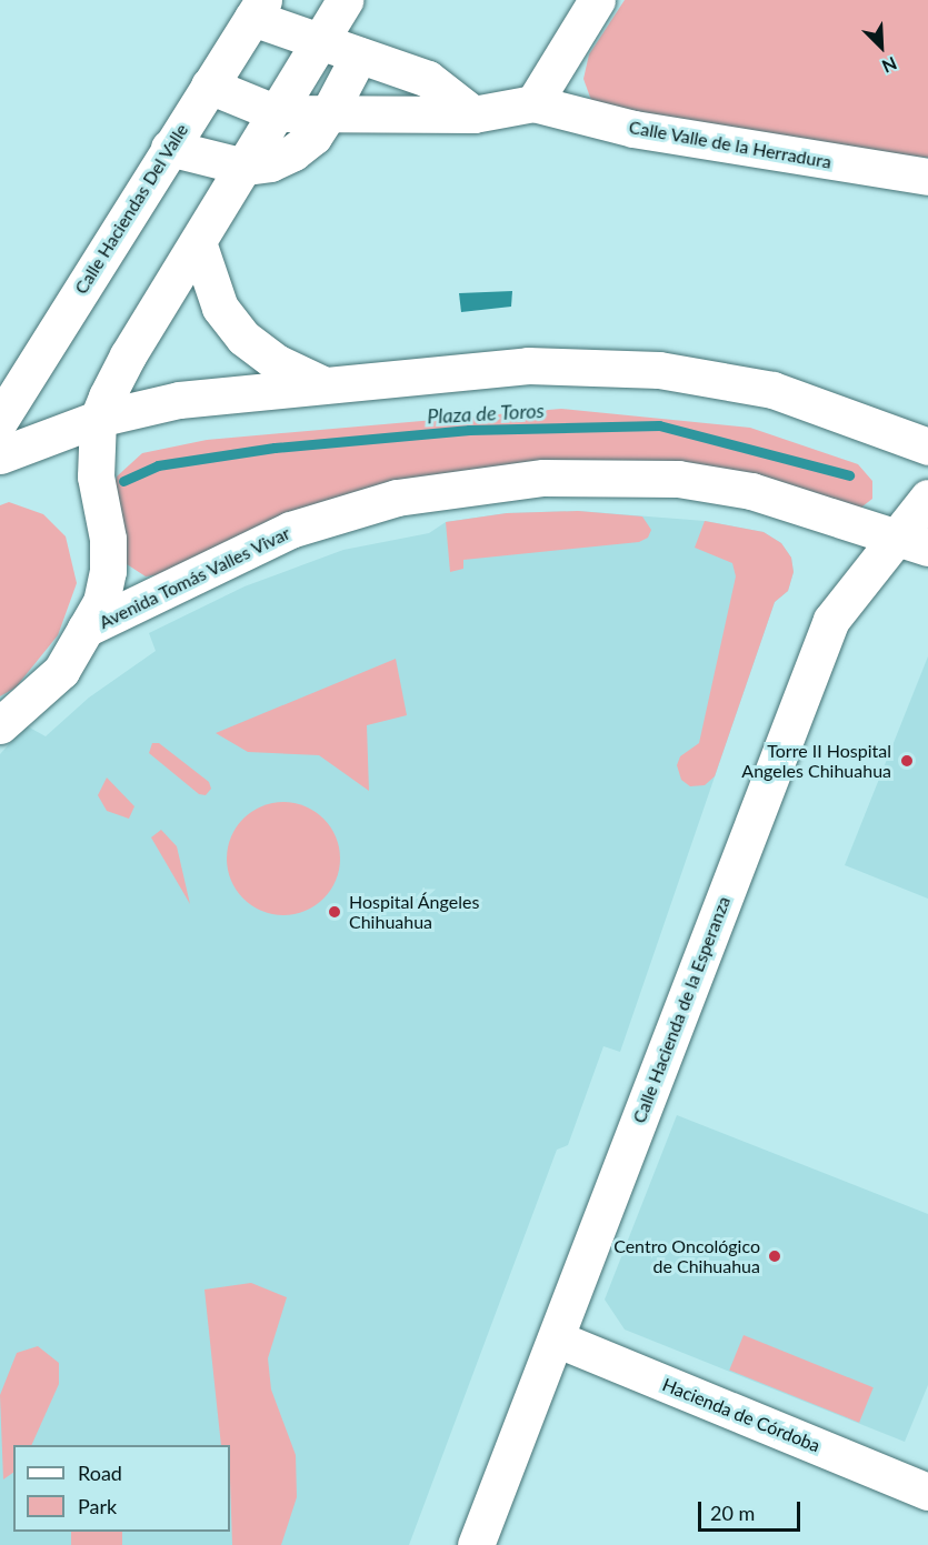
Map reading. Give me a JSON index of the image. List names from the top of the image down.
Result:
{
  "streets": {
    "main road": [
      "Calle Valle de la Herradura",
      "Calle Haciendas Del Valle",
      "Avenida Tomás Valles Vivar",
      "Calle Hacienda de la Esperanza",
      "Hacienda de Córdoba"
    ]
  },
  "crossings": [
    ["Calle Valle de la Herradura", "Calle Haciendas Del Valle"],
    ["Avenida Tomás Valles Vivar", "Calle Hacienda de la Esperanza"],
    ["Calle Hacienda de la Esperanza", "Hacienda de Córdoba"]
  ],
  "water": ["Plaza de Toros"],
  "places": ["Torre II Hospital Angeles Chihuahua", "Hospital Ángeles Chihuahua", "Centro Oncológico de Chihuahua"],
  "legend": ["Road", "Park"],
  "scale_bar": "20 m",
  "north": "bottom right"
}
